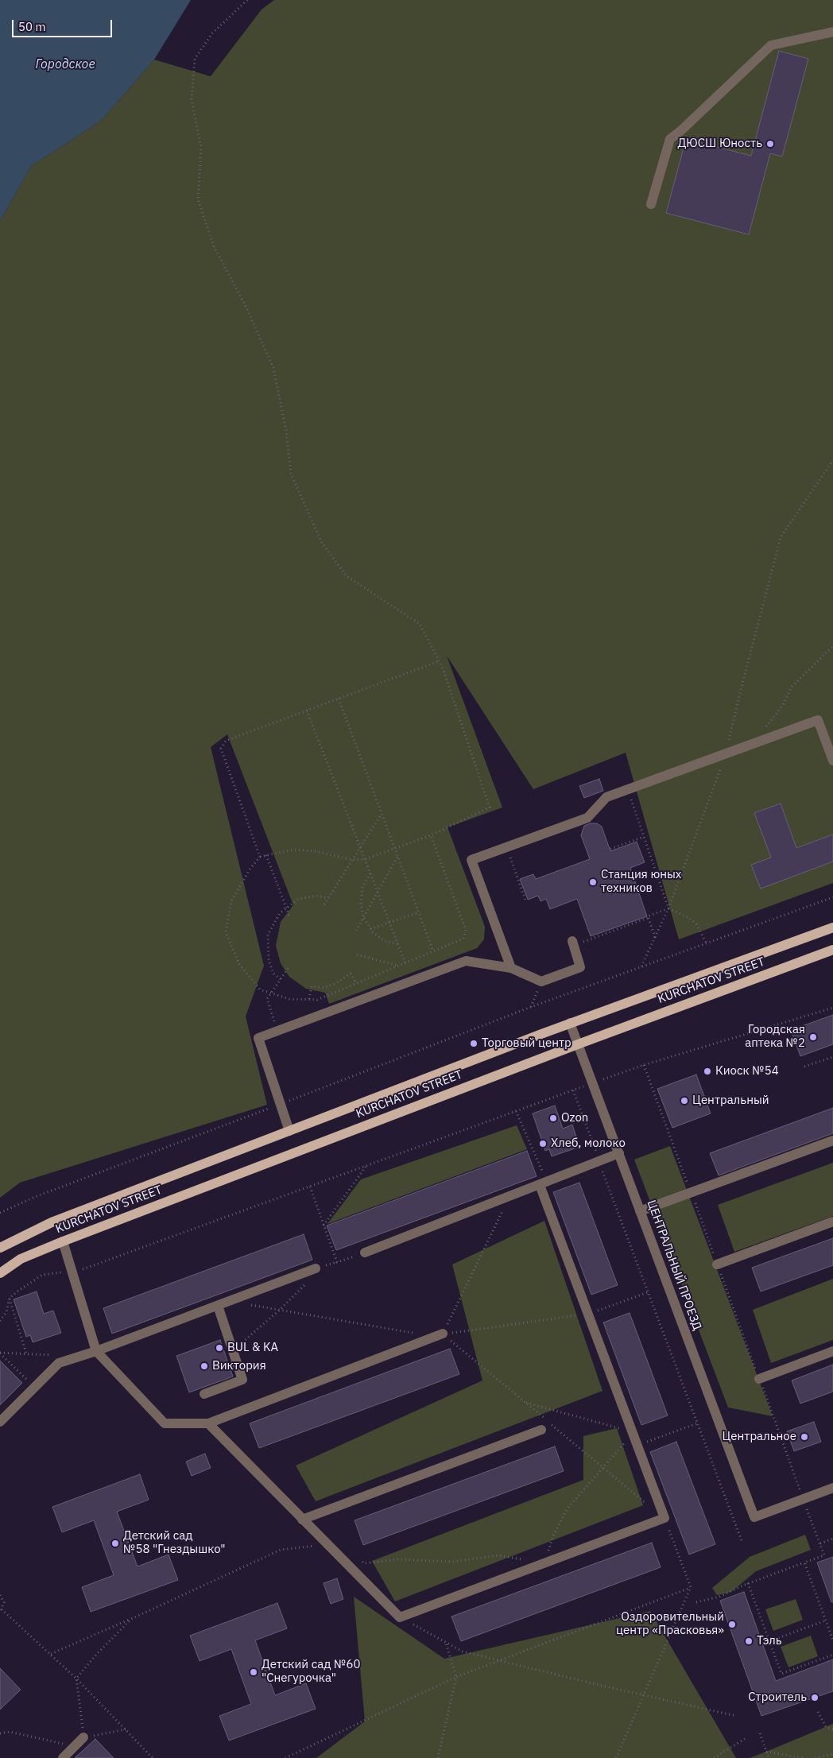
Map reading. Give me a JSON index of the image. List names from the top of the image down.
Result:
{
  "streets": {
    "main road": ["KURCHATOV STREET"],
    "street": ["ЦЕНТРАЛЬНЫЙ ПРОЕЗД"]
  },
  "crossings": [
    ["KURCHATOV STREET", "ЦЕНТРАЛЬНЫЙ ПРОЕЗД"]
  ],
  "water": ["Городское"],
  "places": [
    "ДЮСШ Юность",
    "Станция юных техников",
    "Городская аптека №2",
    "Торговый центр",
    "Киоск №54",
    "Центральный",
    "Ozon",
    "Хлеб, молоко",
    "BUL & KA",
    "Виктория",
    "Центральное",
    "Детский сад №58 \"Гнездышко\"",
    "Оздоровительный центр «Прасковья»",
    "Тэль",
    "Детский сад №60 \"Снегурочка\"",
    "Строитель"
  ],
  "scale_bar": "50 m"
}
